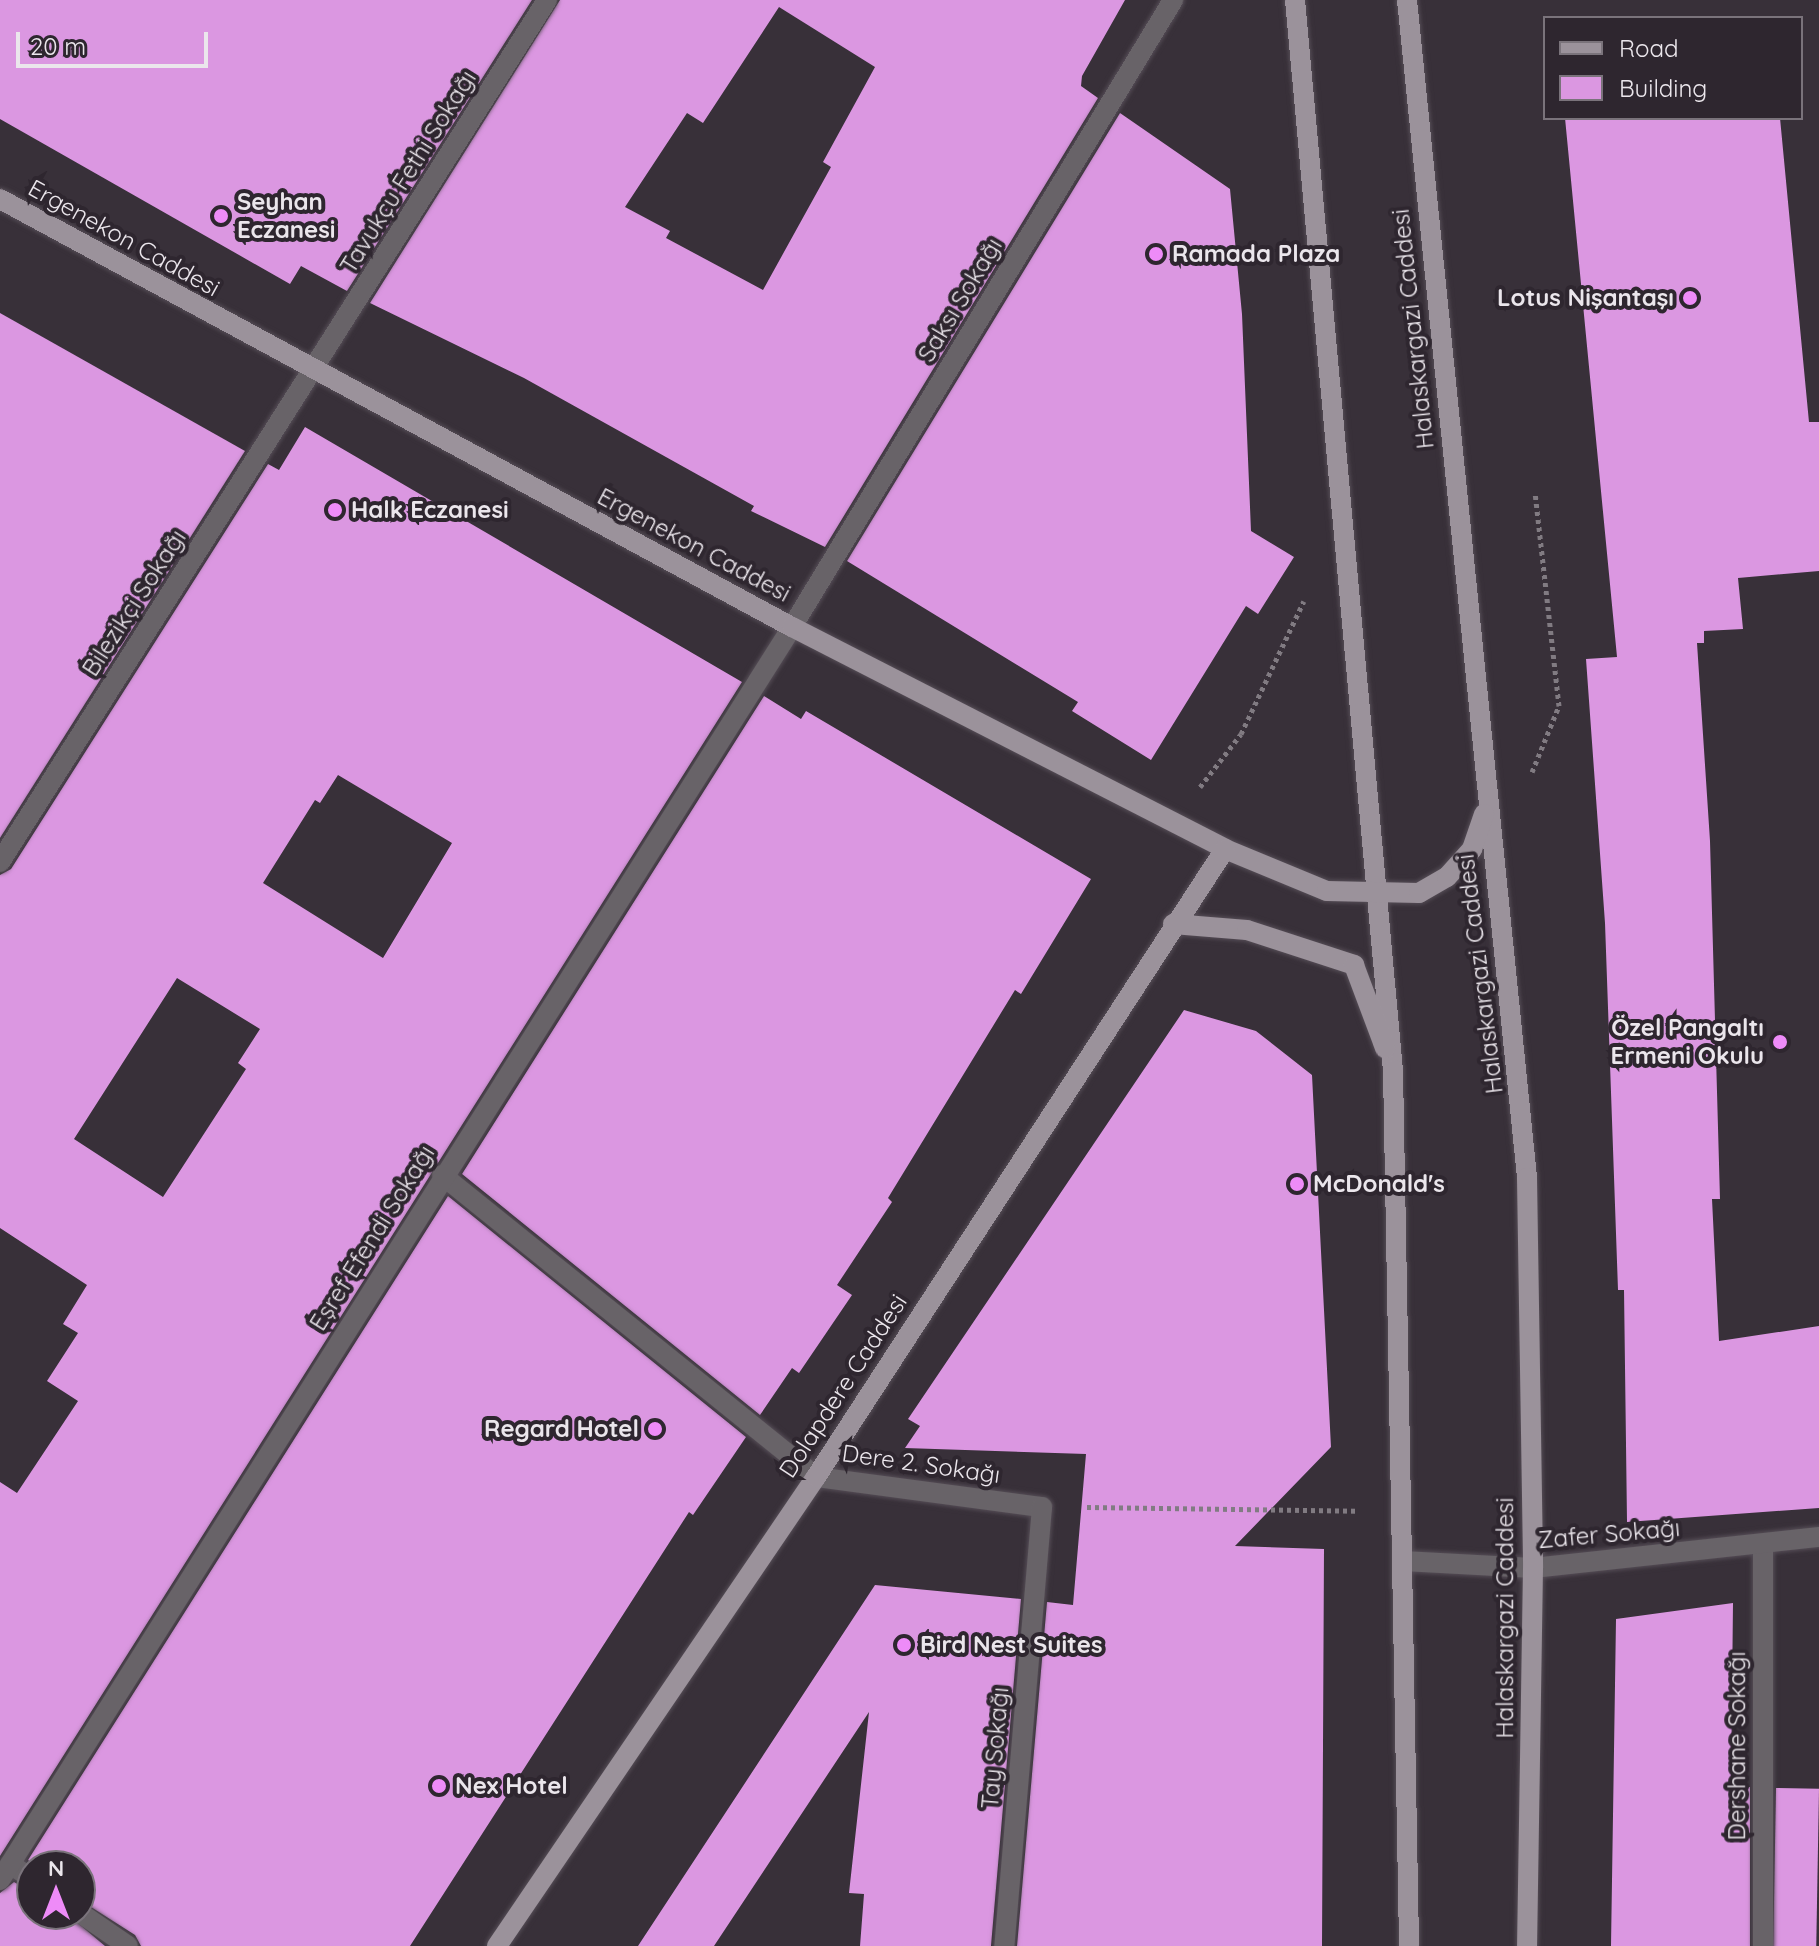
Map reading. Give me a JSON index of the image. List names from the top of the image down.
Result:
{
  "streets": {
    "main road": ["Ergenekon Caddesi", "Halaskargazi Caddesi", "Dolapdere Caddesi"],
    "street": [
      "Tavukçu Fethi Sokağı",
      "Saksı Sokağı",
      "Bilezikçi Sokağı",
      "Eşref Efendi Sokağı",
      "Dere 2. Sokağı",
      "Zafer Sokağı",
      "Dershane Sokağı",
      "Tay Sokağı"
    ]
  },
  "crossings": [
    ["Tavukçu Fethi Sokağı", "Ergenekon Caddesi"],
    ["Tavukçu Fethi Sokağı", "Bilezikçi Sokağı"],
    ["Ergenekon Caddesi", "Saksı Sokağı"],
    ["Ergenekon Caddesi", "Halaskargazi Caddesi"],
    ["Ergenekon Caddesi", "Bilezikçi Sokağı"],
    ["Ergenekon Caddesi", "Eşref Efendi Sokağı"],
    ["Ergenekon Caddesi", "Dolapdere Caddesi"],
    ["Saksı Sokağı", "Eşref Efendi Sokağı"],
    ["Halaskargazi Caddesi", "Zafer Sokağı"],
    ["Eşref Efendi Sokağı", "Dere 2. Sokağı"],
    ["Dolapdere Caddesi", "Dere 2. Sokağı"],
    ["Dere 2. Sokağı", "Tay Sokağı"],
    ["Zafer Sokağı", "Dershane Sokağı"]
  ],
  "places": [
    "Seyhan Eczanesi",
    "Ramada Plaza",
    "Lotus Nişantaşı",
    "Halk Eczanesi",
    "Özel Pangaltı Ermeni Okulu",
    "McDonald's",
    "Regard Hotel",
    "Bird Nest Suites",
    "Nex Hotel"
  ],
  "legend": ["Road", "Building"],
  "scale_bar": "20 m",
  "north": "top"
}
